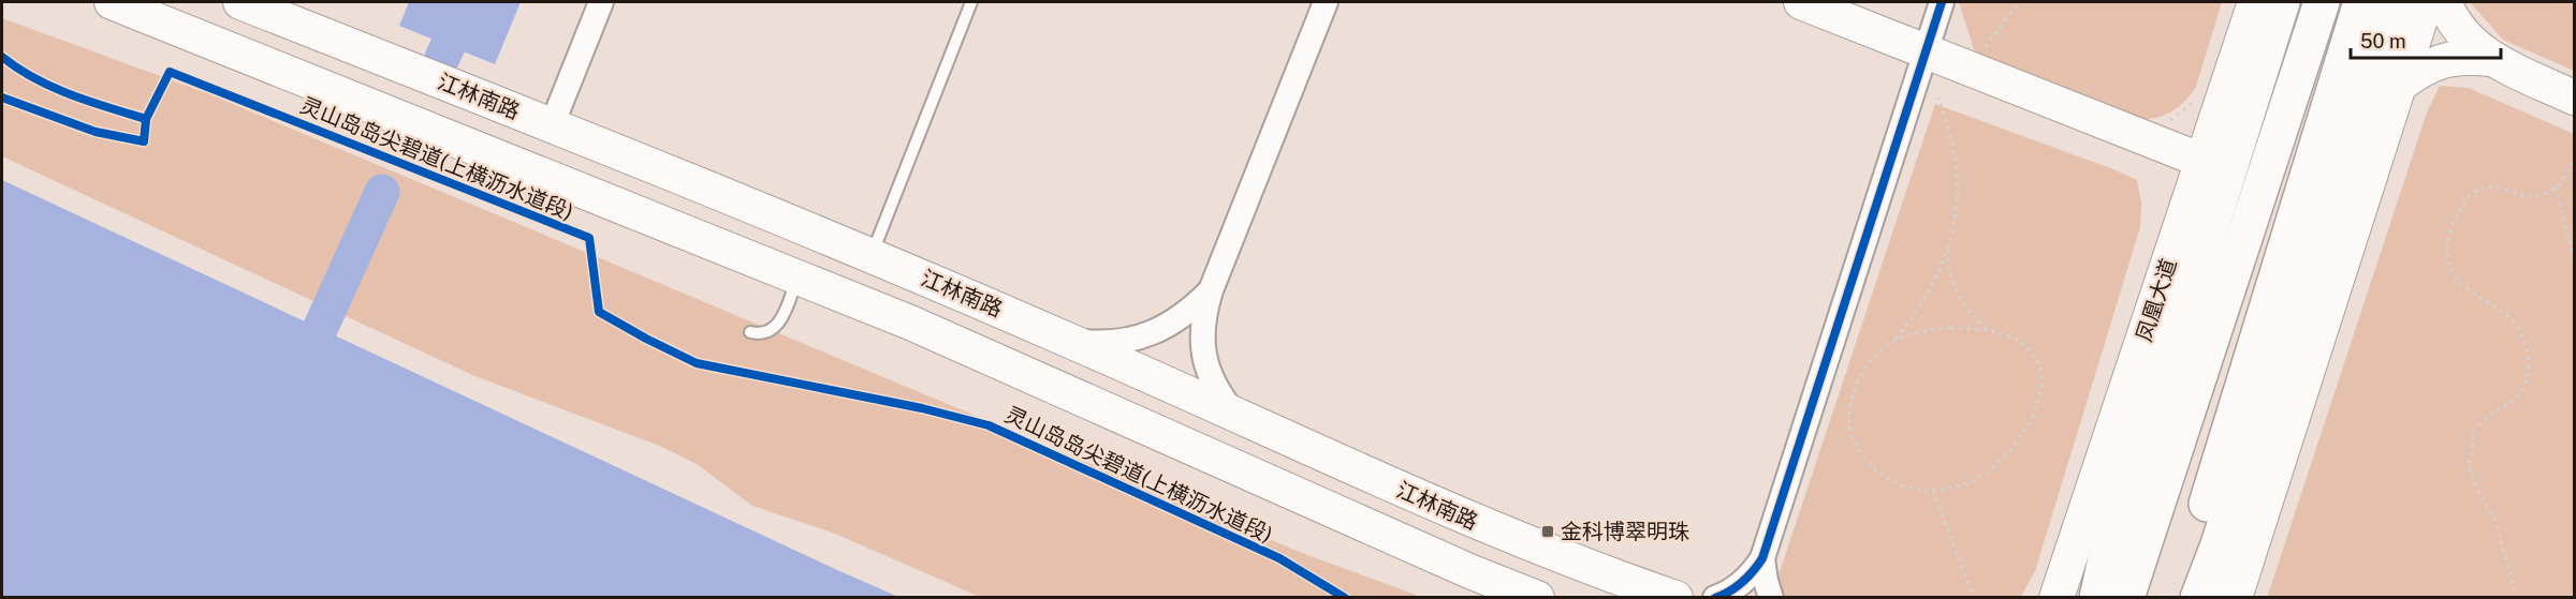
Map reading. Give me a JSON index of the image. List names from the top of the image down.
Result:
{
  "streets": {
    "main road": ["江林南路", "凤凰大道"],
    "cycle path": ["灵山岛岛尖碧道(上横沥水道段)"]
  },
  "places": {
    "transit": ["金科博翠明珠"]
  },
  "scale_bar": "50 m"
}
